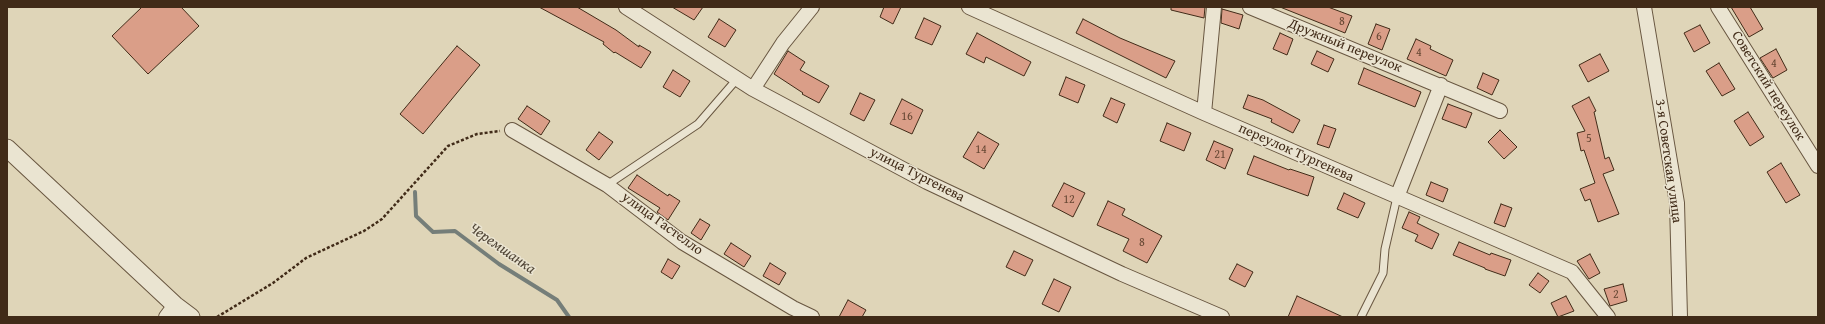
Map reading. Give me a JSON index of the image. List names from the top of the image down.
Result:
{
  "streets": {
    "street": [
      "Дружный переулок",
      "Советский переулок",
      "переулок Тургенева",
      "3-я Советская улица",
      "улица Тургенева",
      "улица Гастелло"
    ]
  },
  "water": ["Черемшанка"],
  "house_numbers": [
    "8",
    "6",
    "4",
    "4",
    "16",
    "5",
    "14",
    "21",
    "12",
    "8",
    "2"
  ]
}
